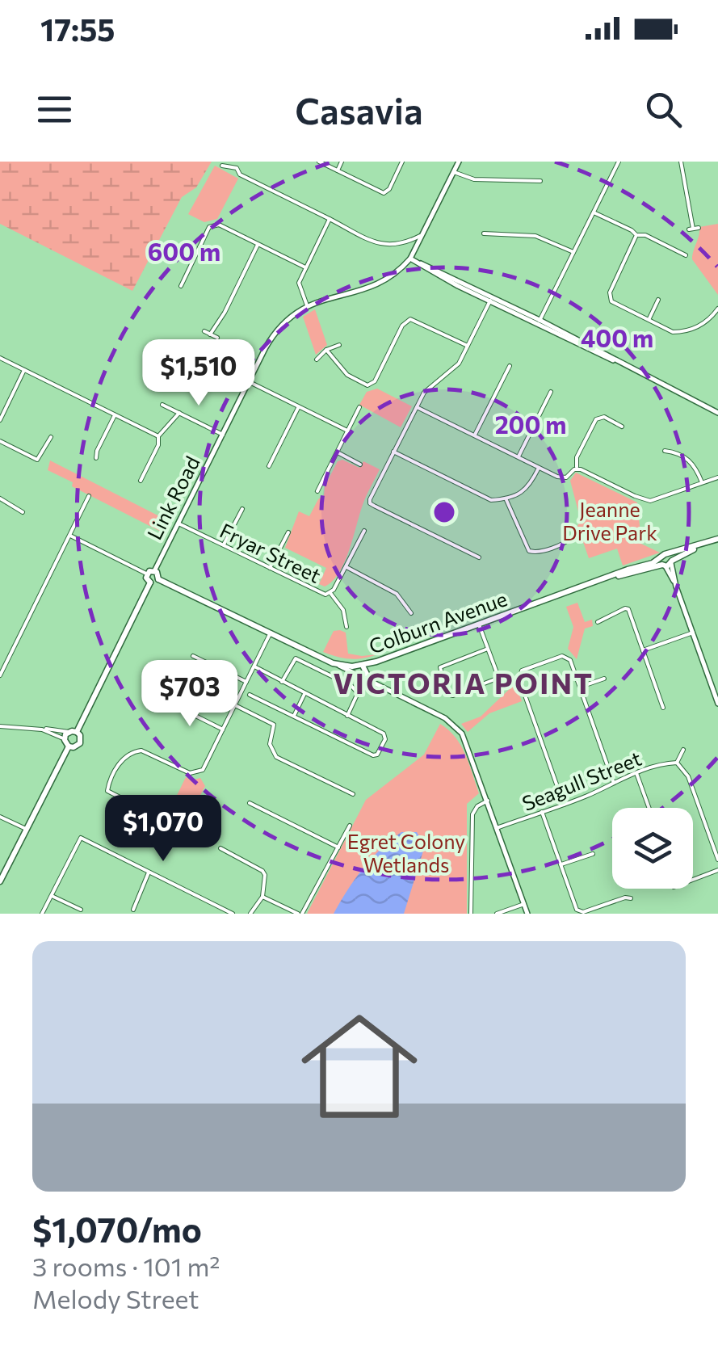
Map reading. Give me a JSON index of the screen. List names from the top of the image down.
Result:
{
  "streets": {
    "main road": ["Colburn Avenue"],
    "street": ["Link Road", "Fryar Street", "Seagull Street"]
  },
  "crossings": [
    ["Link Road", "Fryar Street"],
    ["Link Road", "Colburn Avenue"]
  ],
  "districts": ["VICTORIA POINT"],
  "parks": ["Jeanne Drive Park", "Egret Colony Wetlands"],
  "page": {
    "status": "17:55",
    "header": "Casavia",
    "price": ["$1,510", "$703", "$1,070"],
    "list": [
      {
        "name": "$1,070/mo",
        "note": "3 rooms · 101 m² · Melody Street"
      }
    ]
  },
  "rings": ["600 m", "400 m", "200 m"]
}
